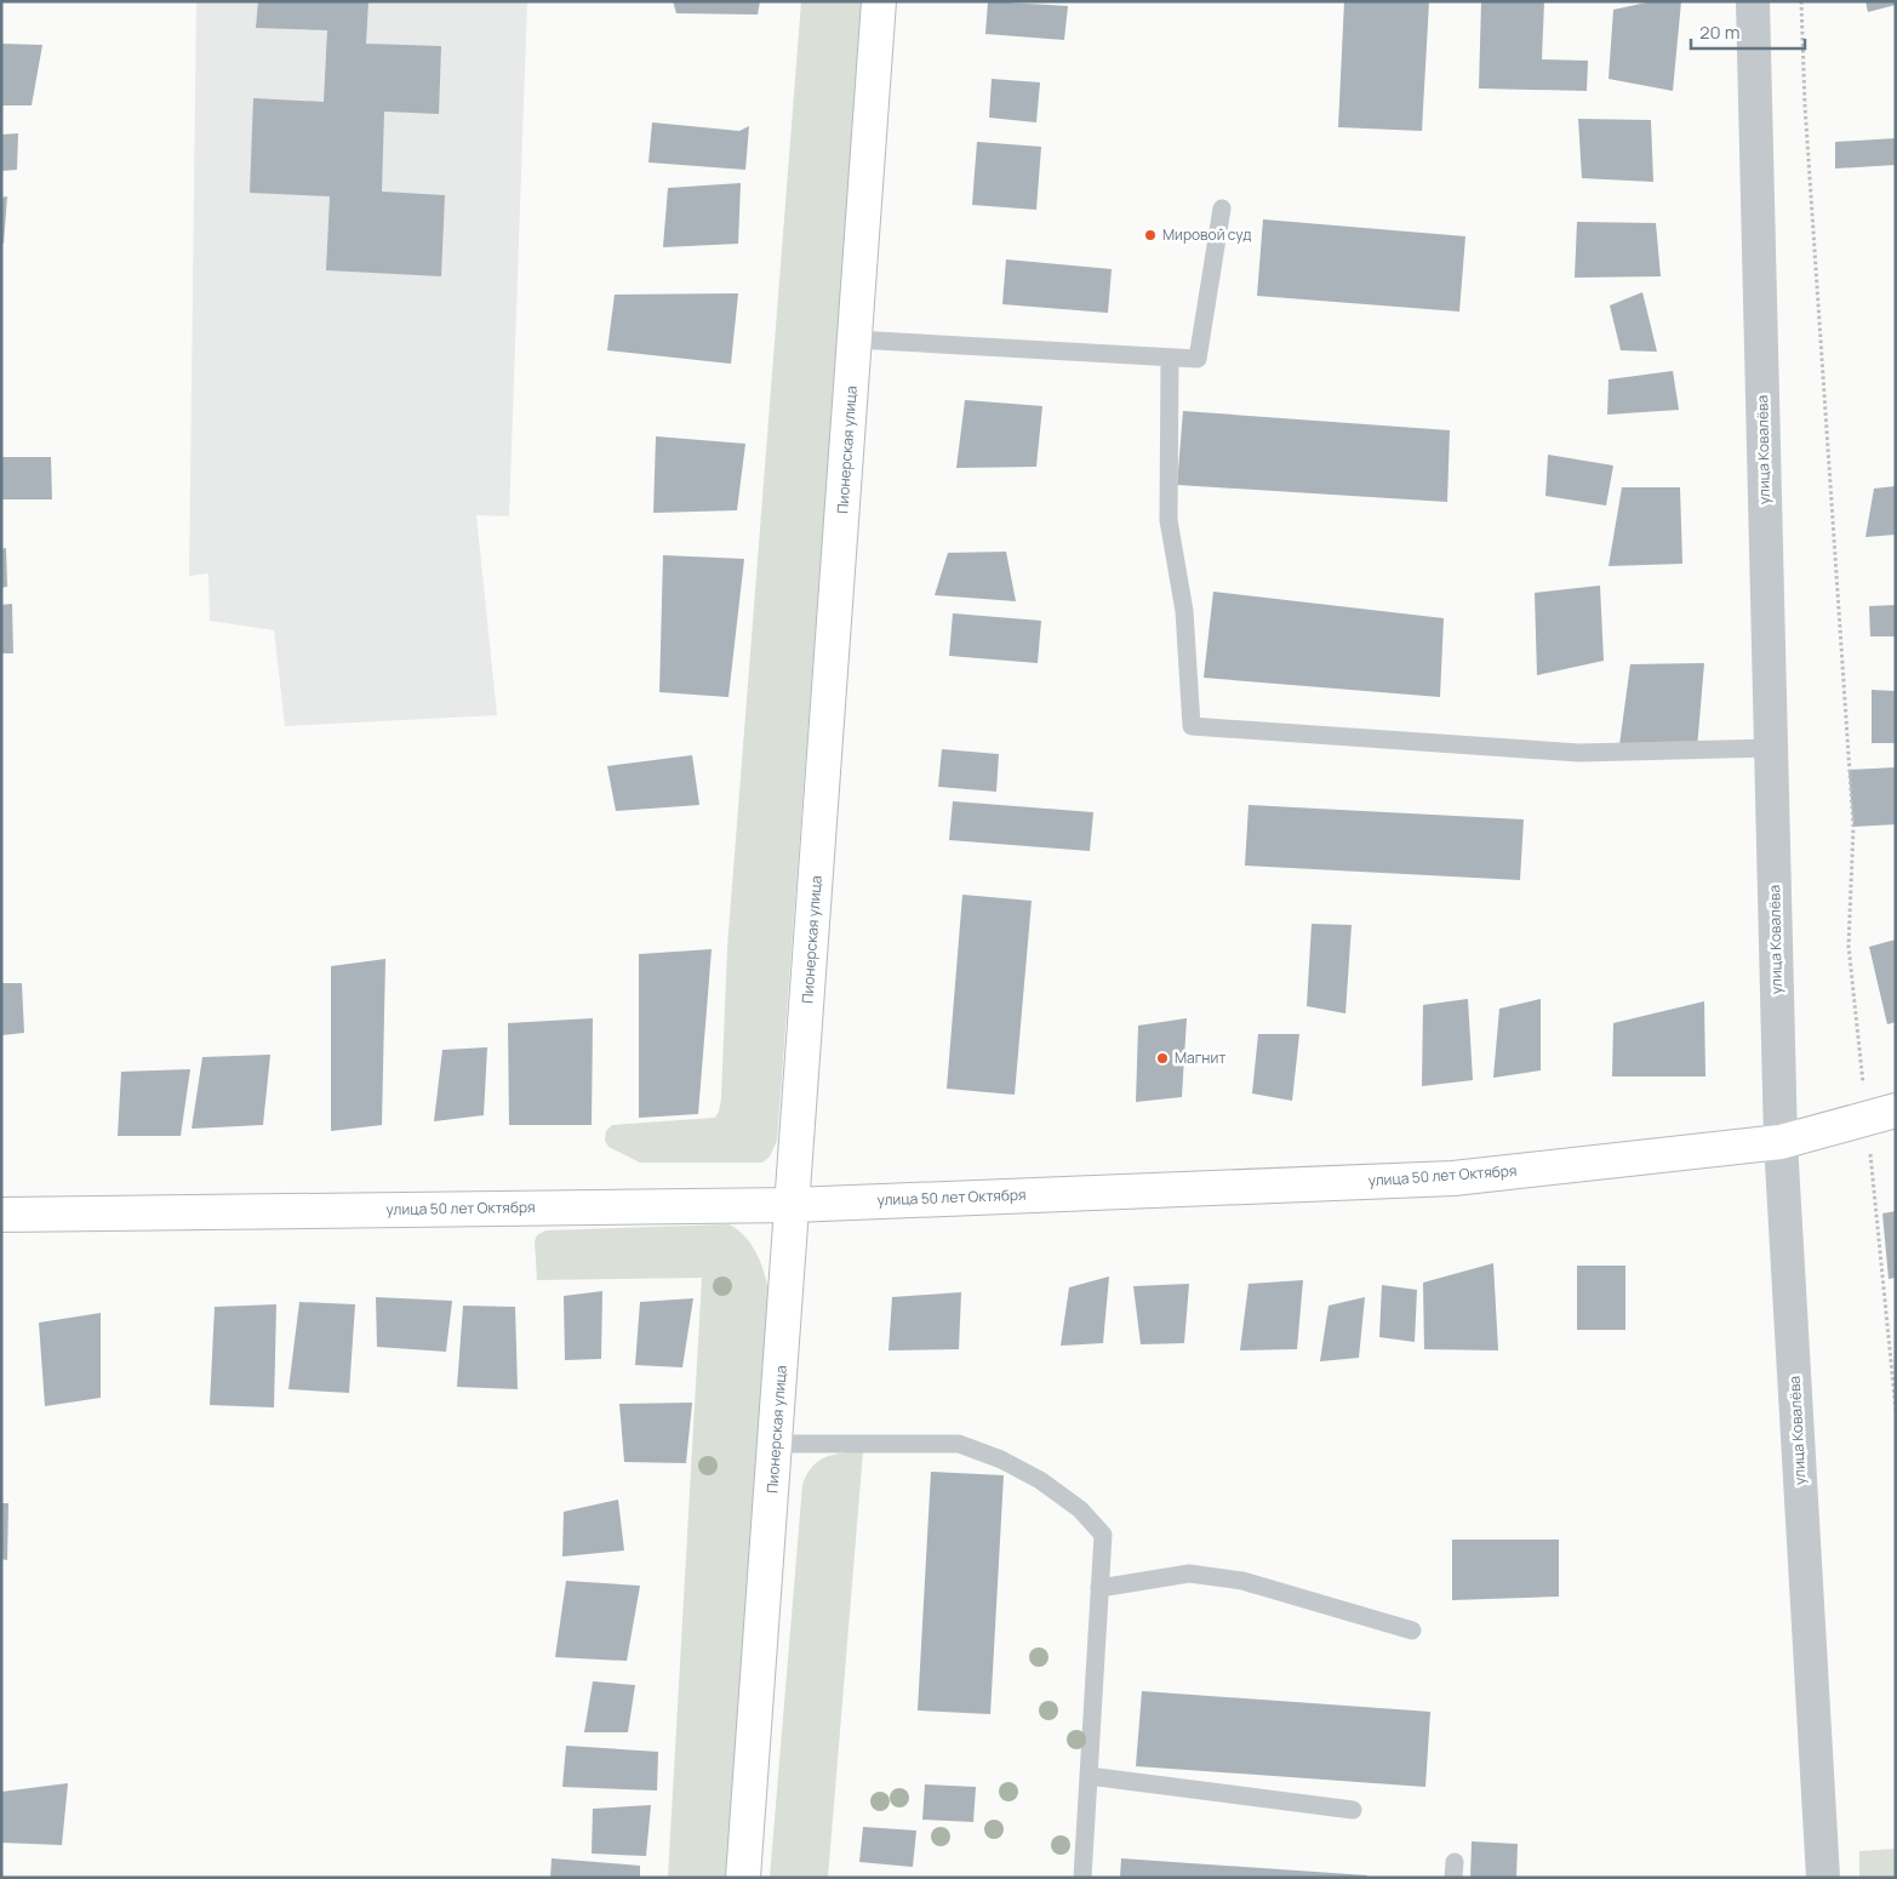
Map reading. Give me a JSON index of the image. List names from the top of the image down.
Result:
{
  "streets": {
    "main road": ["Пионерская улица", "улица 50 лет Октября"],
    "street": ["улица Ковалёва"]
  },
  "crossings": [
    ["Пионерская улица", "улица 50 лет Октября"],
    ["улица Ковалёва", "улица 50 лет Октября"]
  ],
  "places": ["Мировой суд", "Магнит"],
  "scale_bar": "20 m"
}
